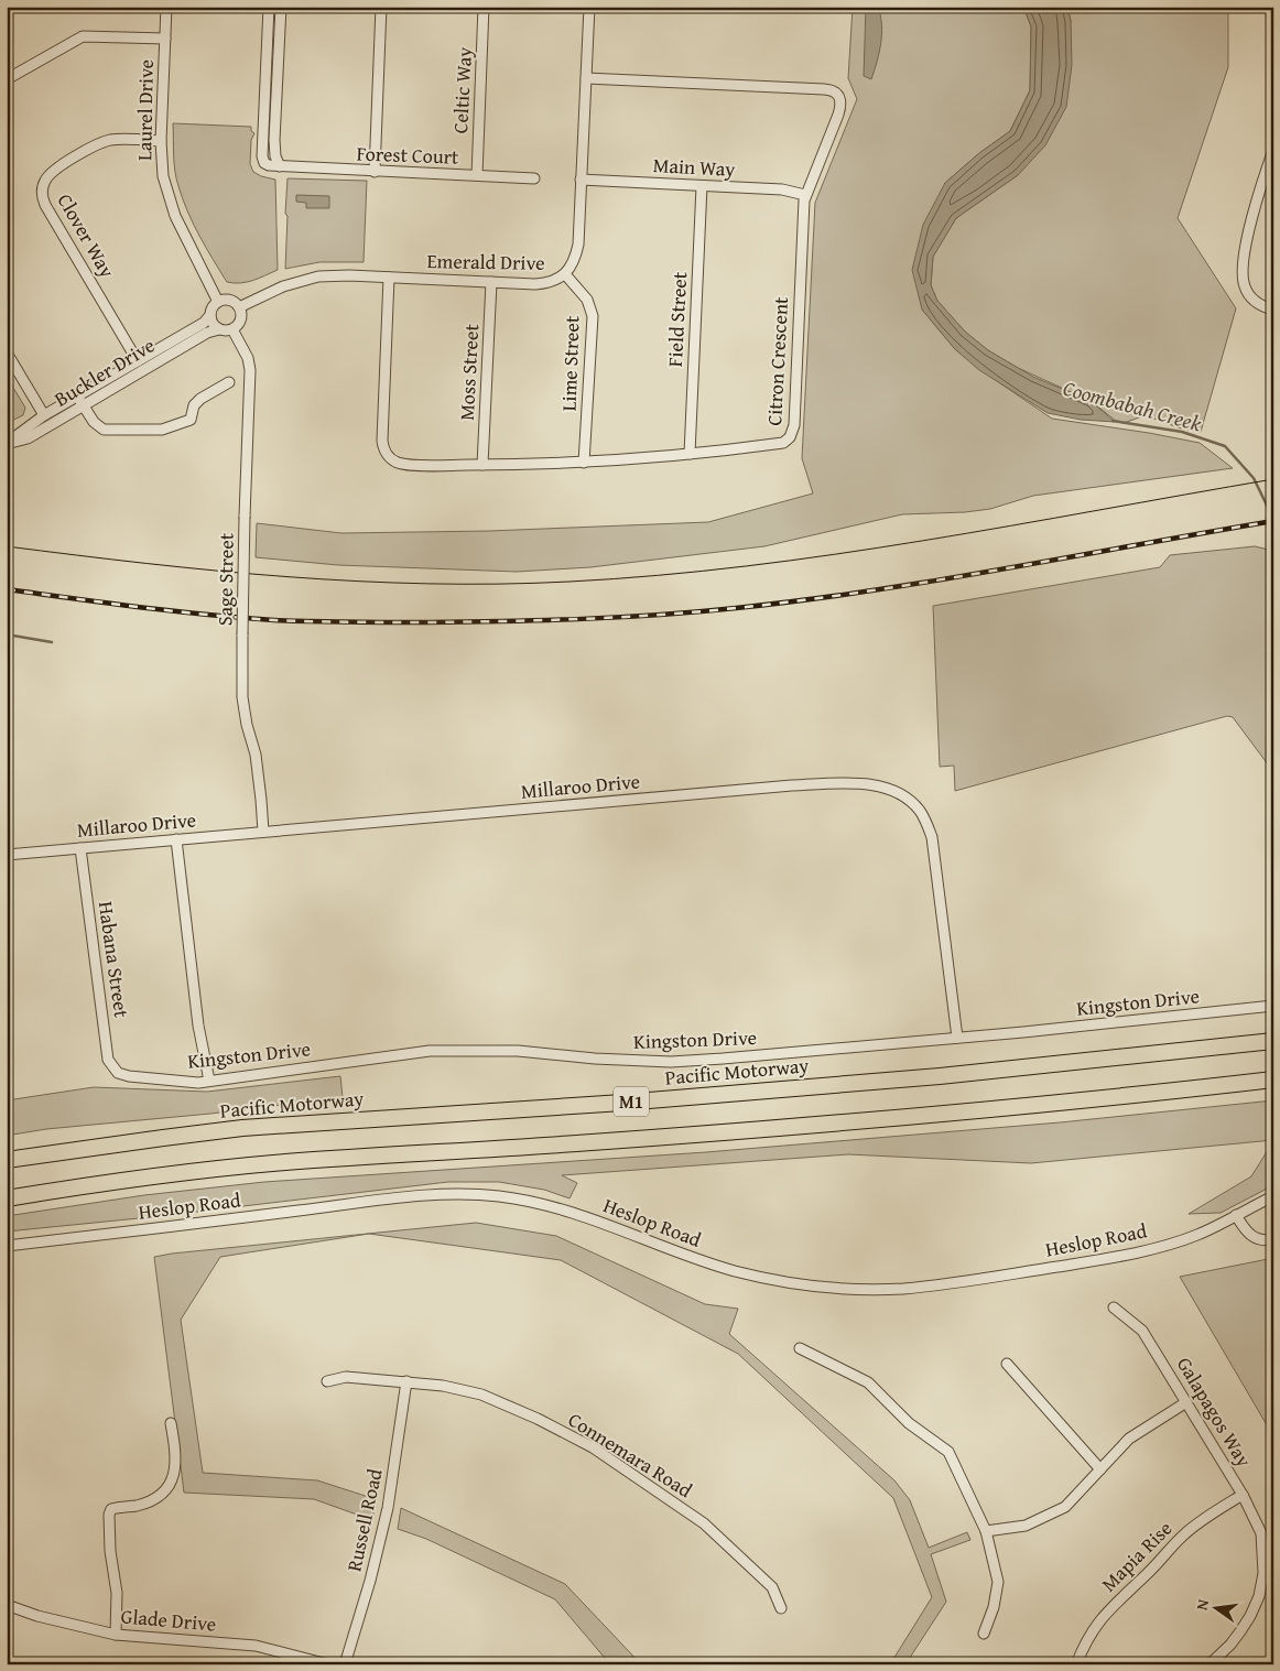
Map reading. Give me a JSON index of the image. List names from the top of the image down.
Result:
{
  "streets": {
    "highway": ["Pacific Motorway", "M1"],
    "street": [
      "Celtic Way",
      "Laurel Drive",
      "Forest Court",
      "Main Way",
      "Clover Way",
      "Emerald Drive",
      "Field Street",
      "Citron Crescent",
      "Lime Street",
      "Buckler Drive",
      "Moss Street",
      "Sage Street",
      "Millaroo Drive",
      "Habana Street",
      "Kingston Drive",
      "Heslop Road",
      "Galapagos Way",
      "Connemara Road",
      "Russell Road",
      "Mapia Rise",
      "Glade Drive"
    ]
  },
  "crossings": [
    ["Celtic Way", "Forest Court"],
    ["Laurel Drive", "Clover Way"],
    ["Laurel Drive", "Emerald Drive"],
    ["Laurel Drive", "Buckler Drive"],
    ["Laurel Drive", "Sage Street"],
    ["Main Way", "Emerald Drive"],
    ["Main Way", "Field Street"],
    ["Main Way", "Citron Crescent"],
    ["Clover Way", "Buckler Drive"],
    ["Emerald Drive", "Citron Crescent"],
    ["Emerald Drive", "Lime Street"],
    ["Emerald Drive", "Buckler Drive"],
    ["Emerald Drive", "Moss Street"],
    ["Emerald Drive", "Sage Street"],
    ["Field Street", "Citron Crescent"],
    ["Citron Crescent", "Lime Street"],
    ["Citron Crescent", "Moss Street"],
    ["Buckler Drive", "Sage Street"],
    ["Sage Street", "Millaroo Drive"],
    ["Millaroo Drive", "Habana Street"],
    ["Millaroo Drive", "Kingston Drive"],
    ["Habana Street", "Kingston Drive"],
    ["Galapagos Way", "Mapia Rise"],
    ["Connemara Road", "Russell Road"]
  ],
  "water": ["Coombabah Creek"],
  "north": "left"
}
